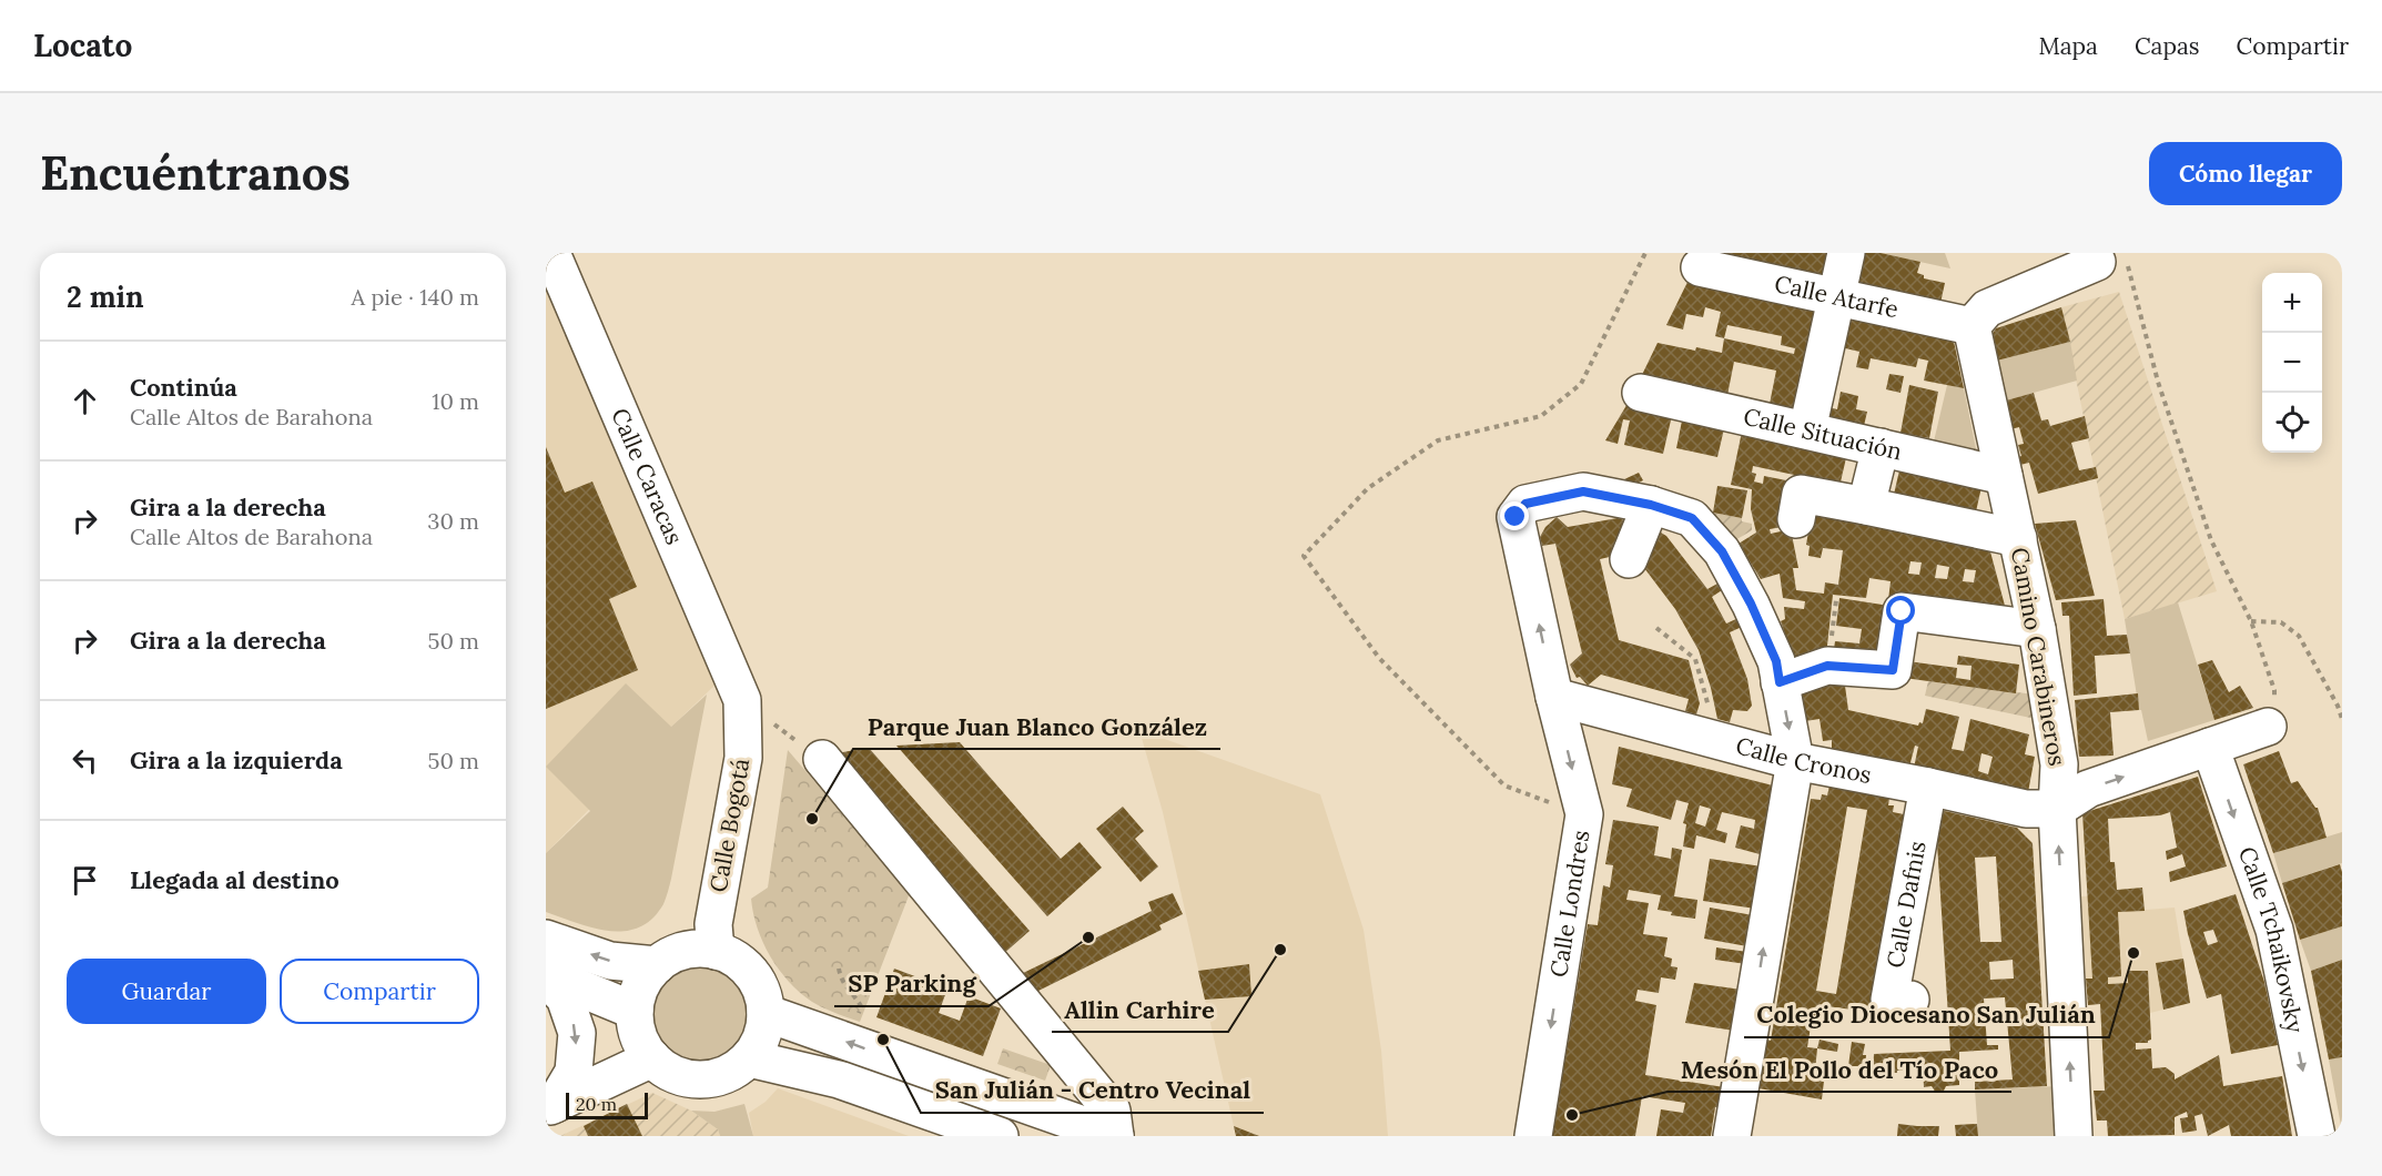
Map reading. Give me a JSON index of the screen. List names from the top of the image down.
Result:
{
  "streets": {
    "street": [
      "Calle Atarfe",
      "Calle Situación",
      "Calle Caracas",
      "Camino Carabineros",
      "Calle Cronos",
      "Calle Bogotá",
      "Calle Dafnis",
      "Calle Londres",
      "Calle Tchaikovsky"
    ]
  },
  "crossings": [
    ["Calle Atarfe", "Camino Carabineros"],
    ["Calle Situación", "Camino Carabineros"],
    ["Calle Caracas", "Calle Bogotá"],
    ["Camino Carabineros", "Calle Cronos"],
    ["Calle Cronos", "Calle Dafnis"],
    ["Calle Cronos", "Calle Londres"]
  ],
  "one_way": ["Calle Tchaikovsky"],
  "places": [
    "Parque Juan Blanco González",
    "SP Parking",
    "Allin Carhire",
    "Colegio Diocesano San Julián",
    "San Julián - Centro Vecinal",
    "Mesón El Pollo del Tío Paco"
  ],
  "scale_bar": "20 m",
  "page": {
    "header": "Locato",
    "nav": ["Mapa", "Capas", "Compartir"],
    "buttons": [
      "Cómo llegar",
      ["Guardar", "Compartir"]
    ],
    "title": "Encuéntranos",
    "heading": ["2 min", "A pie · 140 m"],
    "map_buttons": ["+", "−"],
    "list": [
      ["Continúa", "Calle Altos de Barahona", "10 m"],
      ["Gira a la derecha", "Calle Altos de Barahona", "30 m"],
      ["Gira a la derecha", "50 m"],
      ["Gira a la izquierda", "50 m"],
      "Llegada al destino"
    ],
    "scale": "20 m"
  }
}
